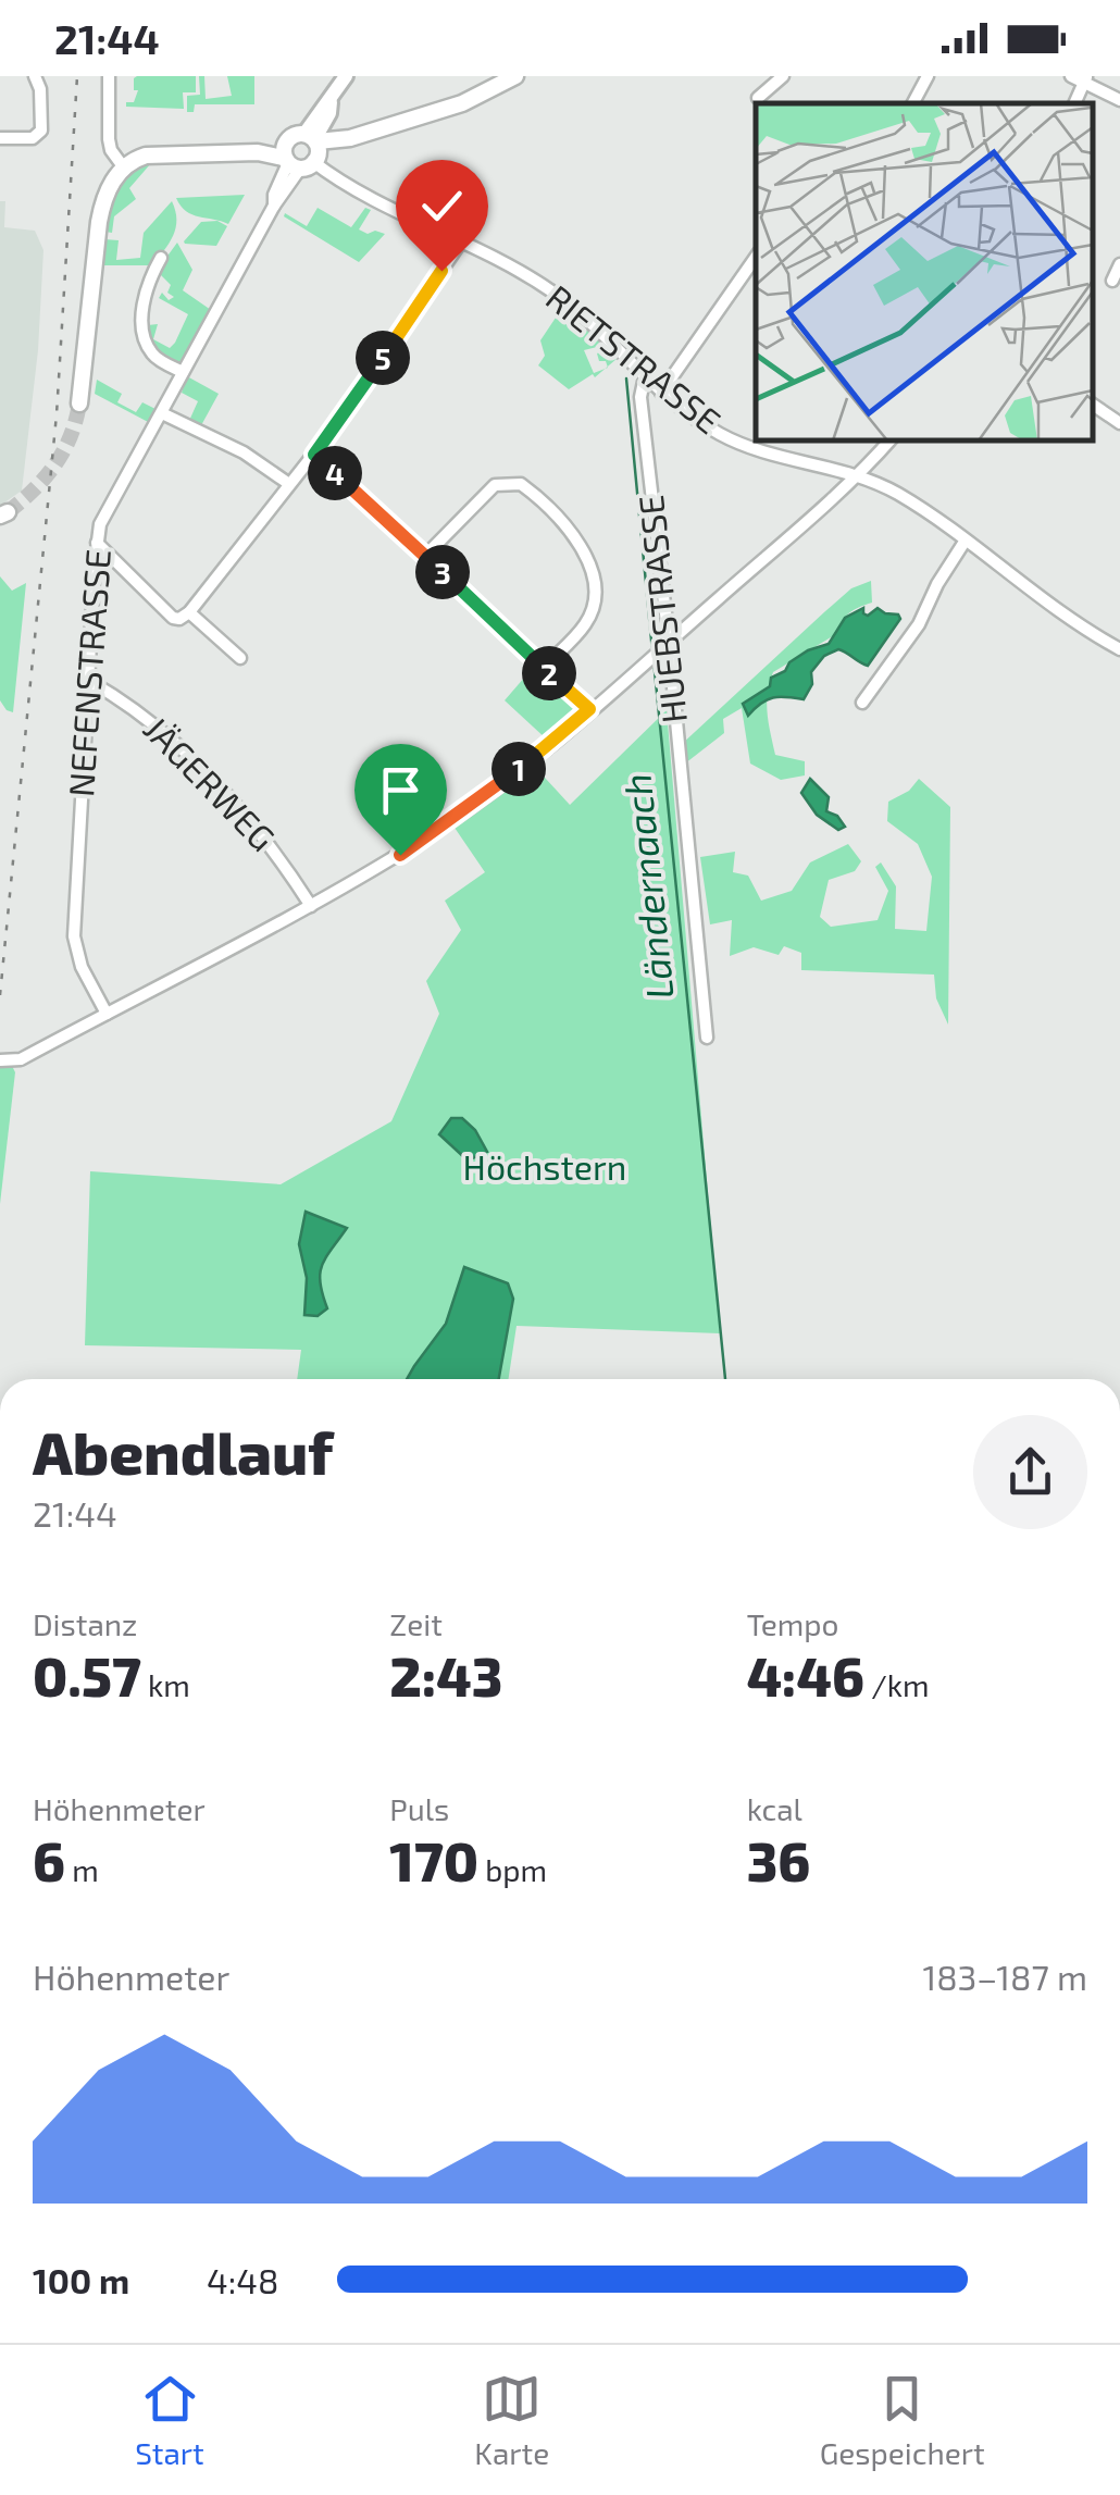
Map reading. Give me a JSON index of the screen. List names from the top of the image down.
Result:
{
  "streets": {
    "street": [
      "RIETSTRASSE",
      "HUEBSTRASSE",
      "NEFENSTRASSE",
      "JÄGERWEG"
    ]
  },
  "crossings": [
    ["RIETSTRASSE", "HUEBSTRASSE"],
    ["RIETSTRASSE", "NEFENSTRASSE"],
    ["NEFENSTRASSE", "JÄGERWEG"]
  ],
  "water": ["Ländernaach"],
  "parks": ["Höchstern"],
  "page": {
    "status": "21:44",
    "pins": [
      "5",
      "4",
      "3",
      "2",
      "1"
    ],
    "heading": ["Abendlauf", "21:44"],
    "stats": [
      ["Distanz", "0.57 km"],
      ["Zeit", "2:43"],
      ["Tempo", "4:46 /km"],
      ["Höhenmeter", "6 m"],
      ["Puls", "170 bpm"],
      ["kcal", "36"]
    ],
    "chart": ["Höhenmeter", "183–187 m"],
    "list": [
      {
        "name": "100 m",
        "note": "4:48"
      }
    ],
    "tabs": ["Start", "Karte", "Gespeichert"]
  }
}
